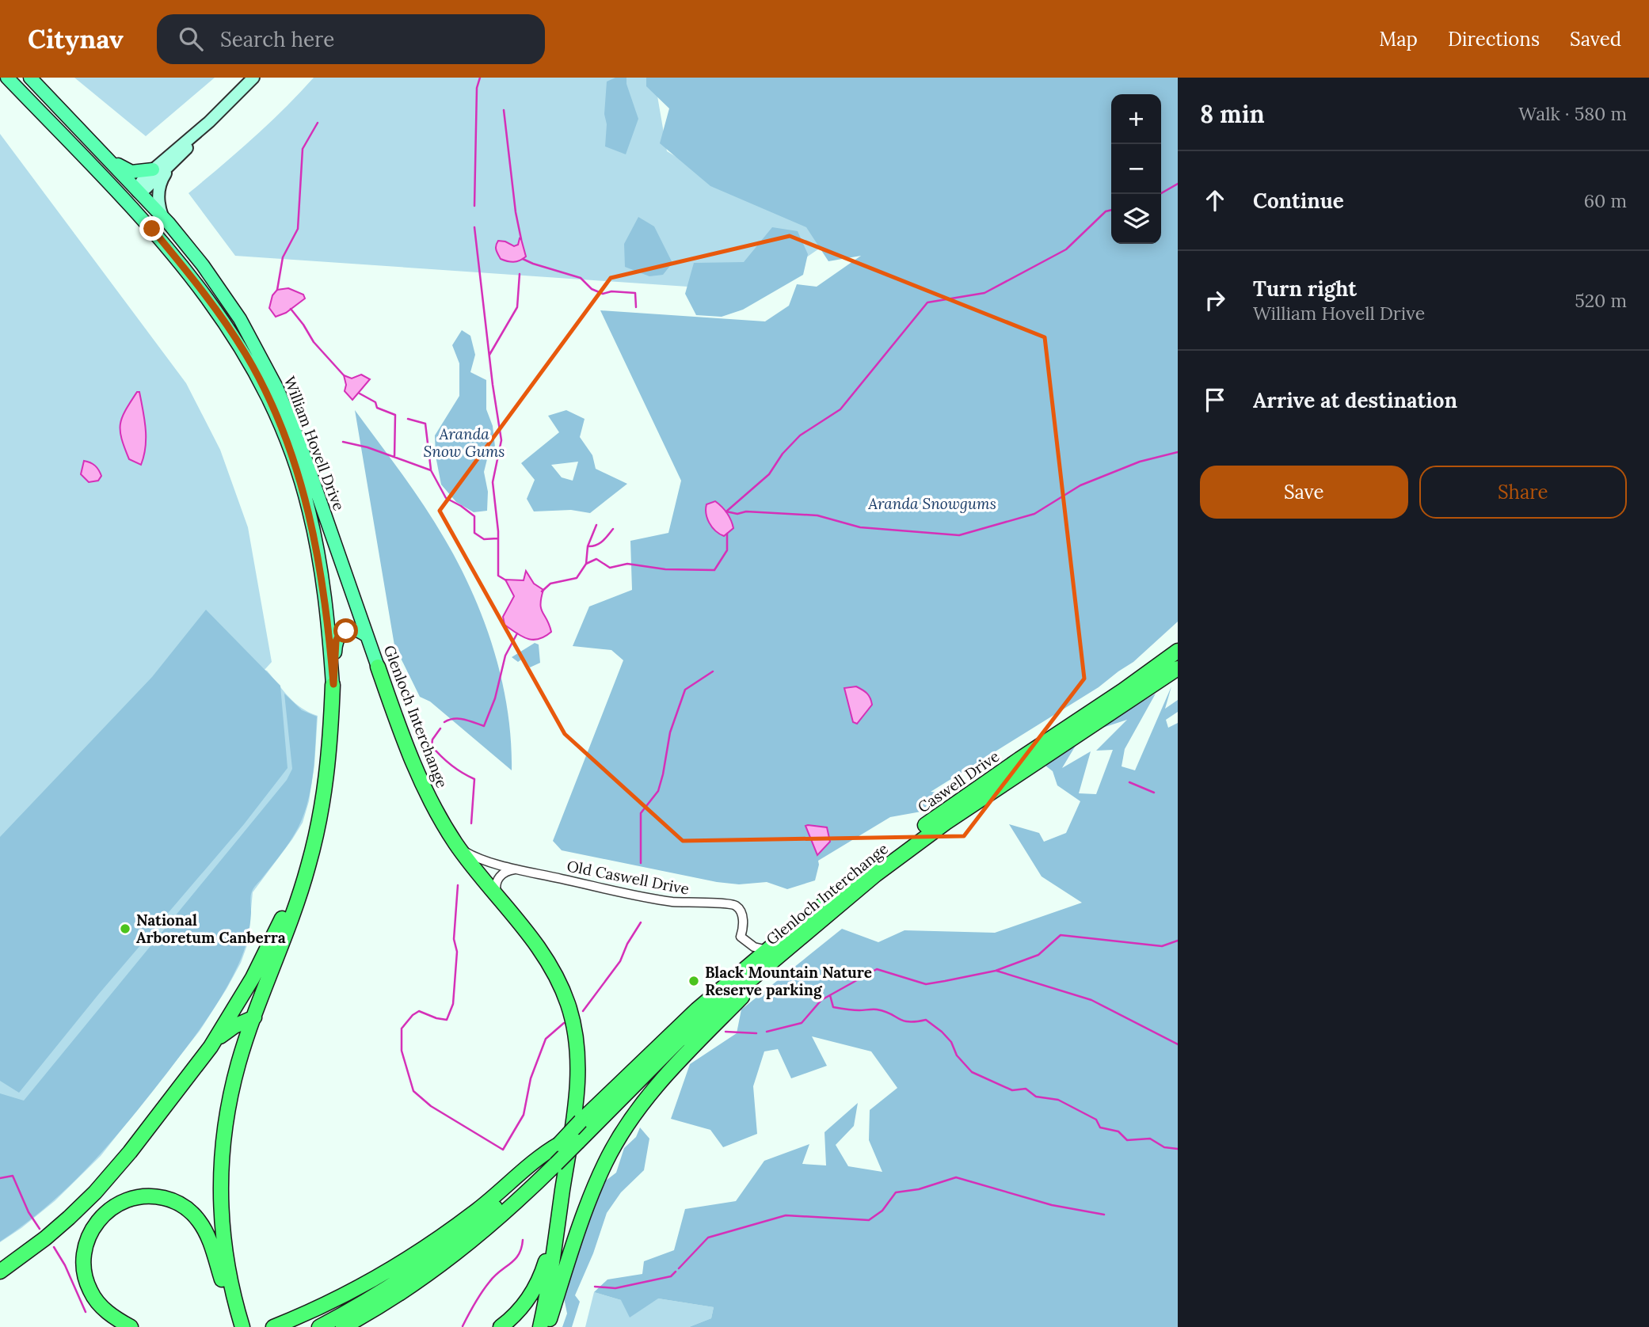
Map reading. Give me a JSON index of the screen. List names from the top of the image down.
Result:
{
  "streets": {
    "highway": ["Glenloch Interchange", "Caswell Drive"],
    "main road": ["William Hovell Drive"],
    "street": ["Old Caswell Drive"]
  },
  "crossings": [
    ["William Hovell Drive", "Glenloch Interchange"],
    ["Glenloch Interchange", "Caswell Drive"],
    ["Glenloch Interchange", "Old Caswell Drive"],
    ["Caswell Drive", "Old Caswell Drive"]
  ],
  "parks": ["Aranda Snow Gums", "Aranda Snowgums"],
  "places": ["National Arboretum Canberra", "Black Mountain Nature Reserve parking"],
  "page": {
    "header": "Citynav",
    "search": "Search here",
    "nav": ["Map", "Directions", "Saved"],
    "heading": ["8 min", "Walk · 580 m"],
    "map_buttons": ["+", "−"],
    "list": [
      ["Continue", "60 m"],
      ["Turn right", "William Hovell Drive", "520 m"],
      "Arrive at destination"
    ],
    "buttons": ["Save", "Share"]
  }
}
